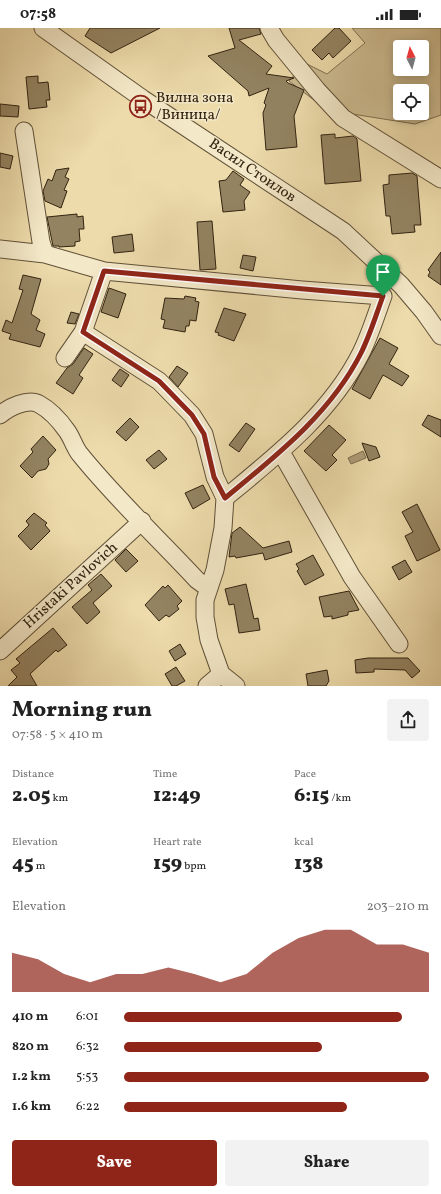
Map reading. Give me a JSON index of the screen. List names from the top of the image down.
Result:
{
  "streets": {
    "street": ["Васил Стоилов", "Hristaki Pavlovich"]
  },
  "places": {
    "bus stop": ["Вилна зона /Виница/"]
  },
  "north": "top",
  "page": {
    "status": "07:58",
    "heading": ["Morning run", "07:58 · 5 × 410 m"],
    "stats": [
      ["Distance", "2.05 km"],
      ["Time", "12:49"],
      ["Pace", "6:15 /km"],
      ["Elevation", "45 m"],
      ["Heart rate", "159 bpm"],
      ["kcal", "138"]
    ],
    "chart": ["Elevation", "203–210 m"],
    "list": [
      {
        "name": "410 m",
        "note": "6:01"
      },
      {
        "name": "820 m",
        "note": "6:32"
      },
      {
        "name": "1.2 km",
        "note": "5:53"
      },
      {
        "name": "1.6 km",
        "note": "6:22"
      }
    ],
    "buttons": ["Save", "Share"]
  }
}
